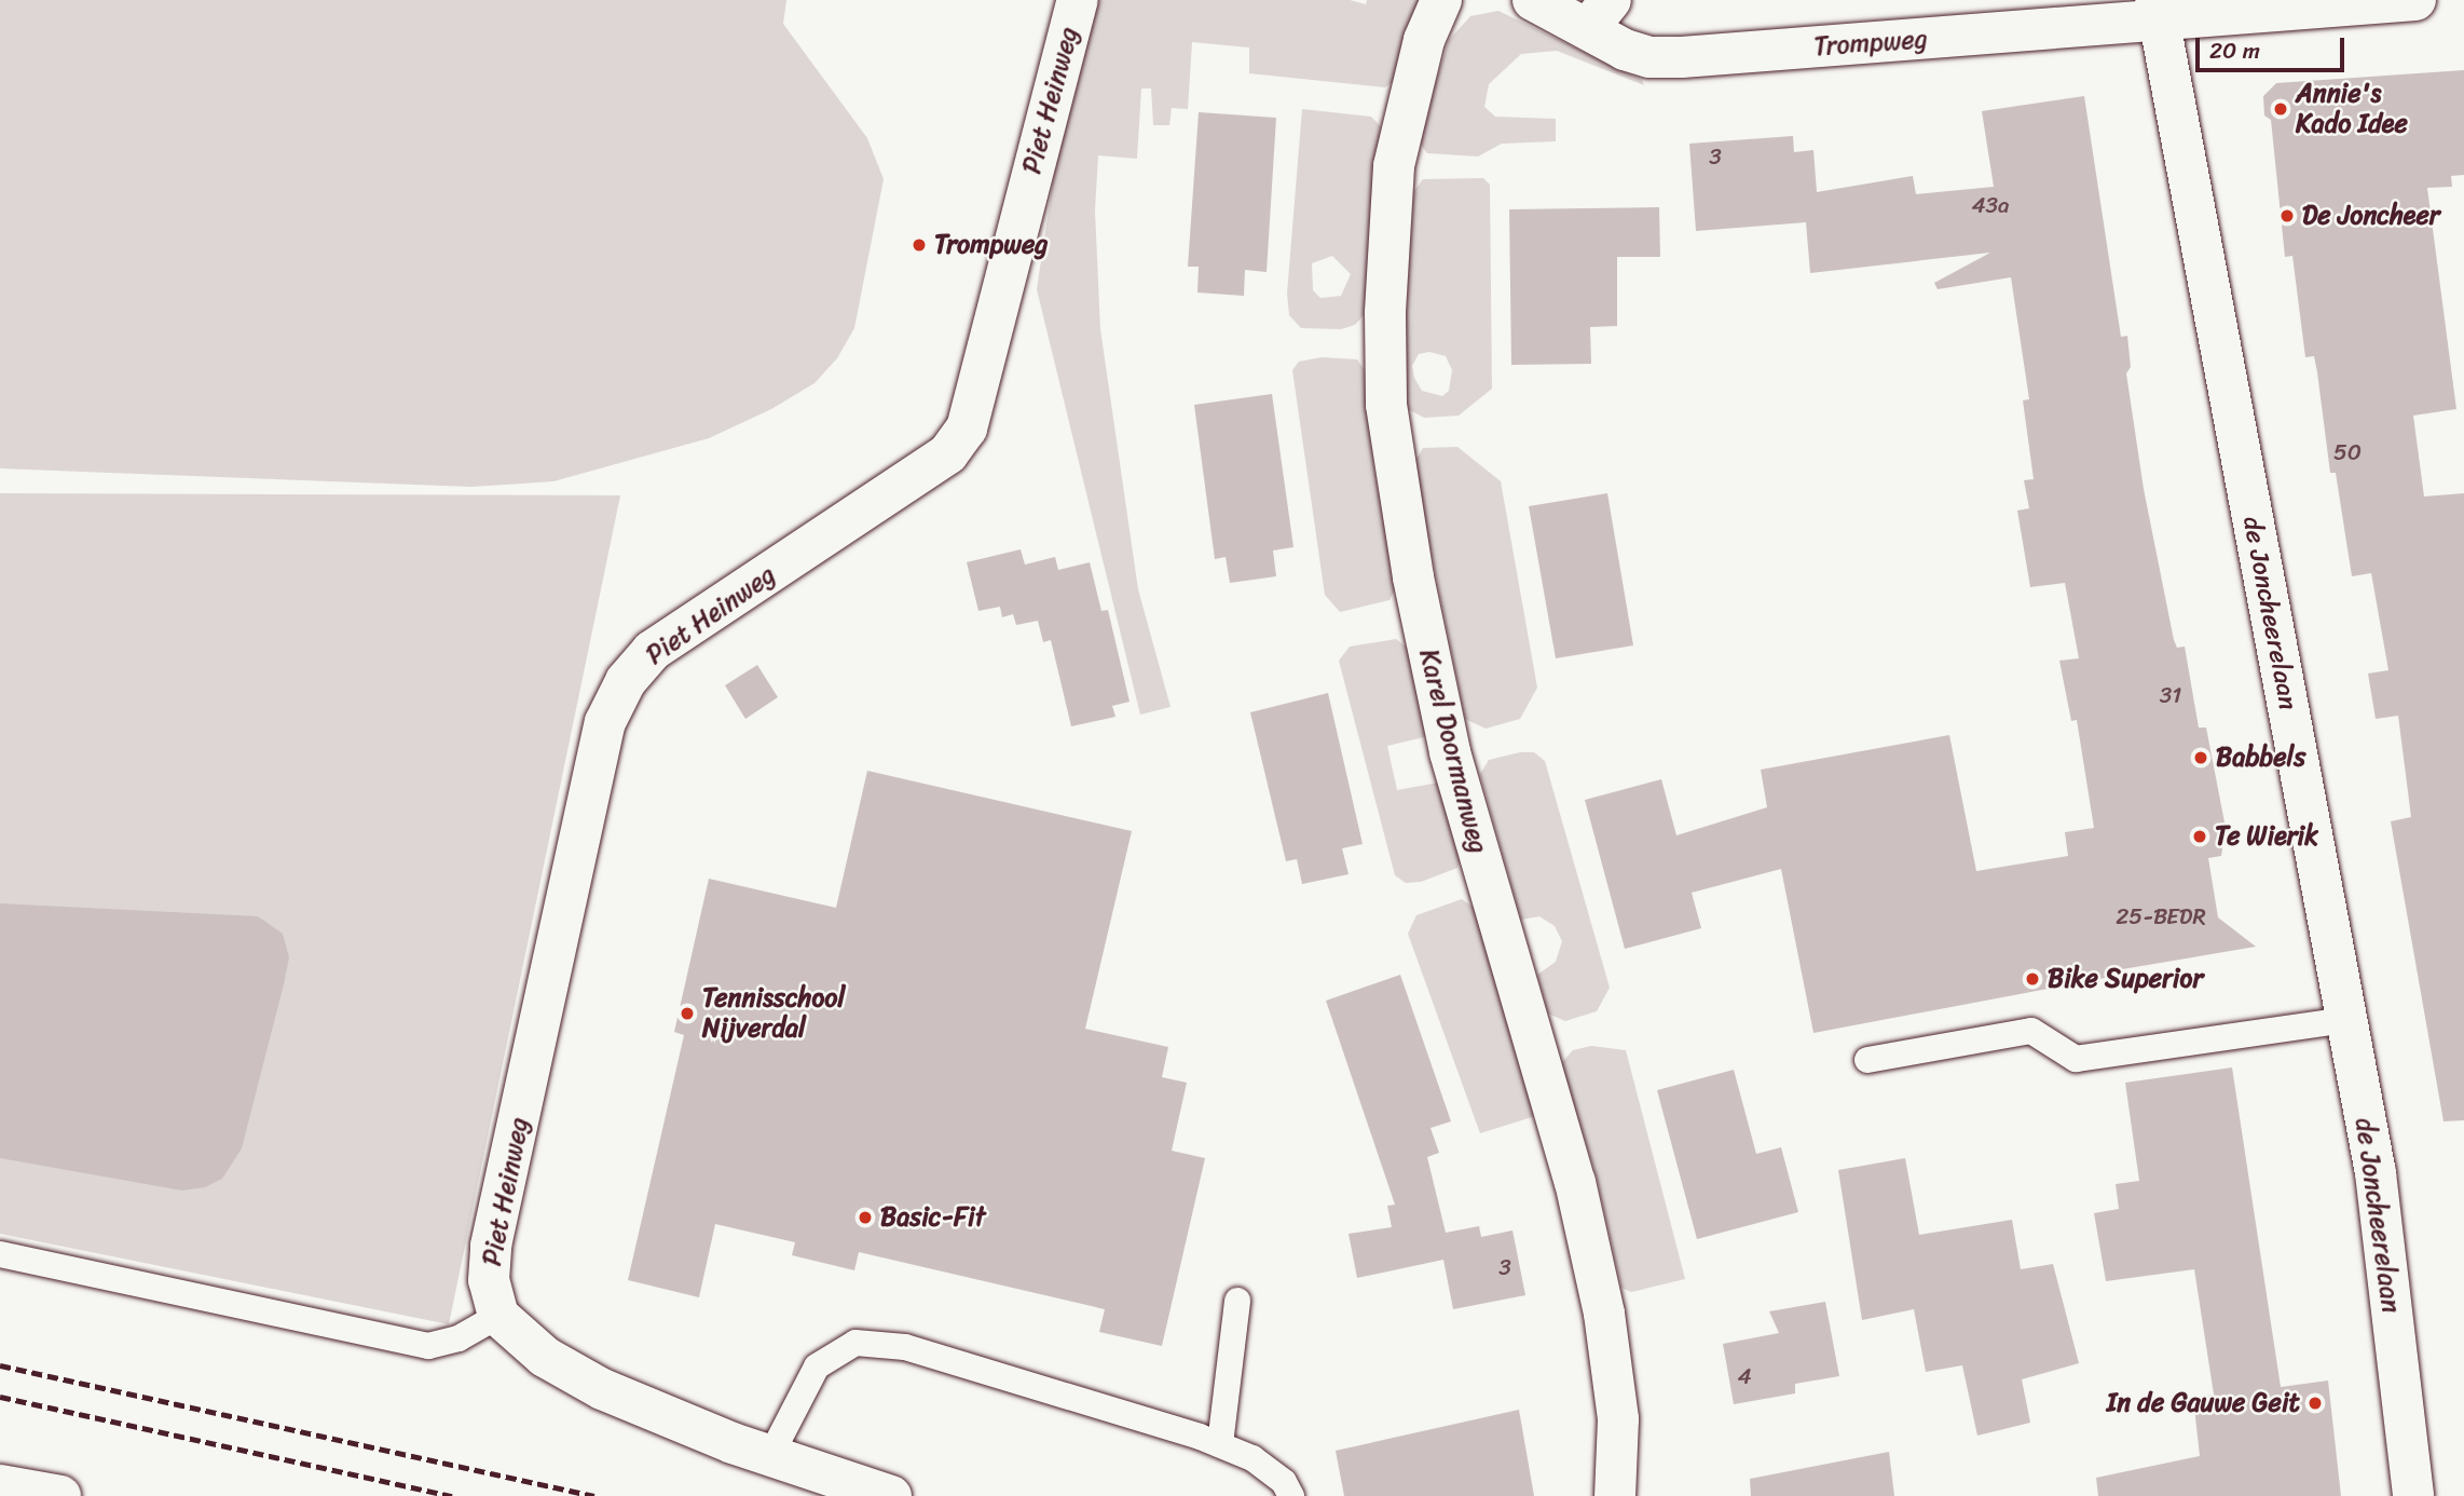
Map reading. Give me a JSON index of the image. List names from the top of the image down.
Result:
{
  "streets": {
    "street": [
      "Trompweg",
      "Piet Heinweg",
      "de Joncheerelaan",
      "Karel Doormanweg"
    ]
  },
  "crossings": [
    ["Trompweg", "de Joncheerelaan"]
  ],
  "places": [
    "Annie's Kado Idee",
    "De Joncheer",
    "Trompweg",
    "Babbels",
    "Te Wierik",
    "Bike Superior",
    "Tennisschool Nijverdal",
    "Basic-Fit",
    "In de Gauwe Geit"
  ],
  "house_numbers": [
    "3",
    "43a",
    "50",
    "31",
    "25-BEDR",
    "3",
    "4"
  ],
  "scale_bar": "20 m"
}
